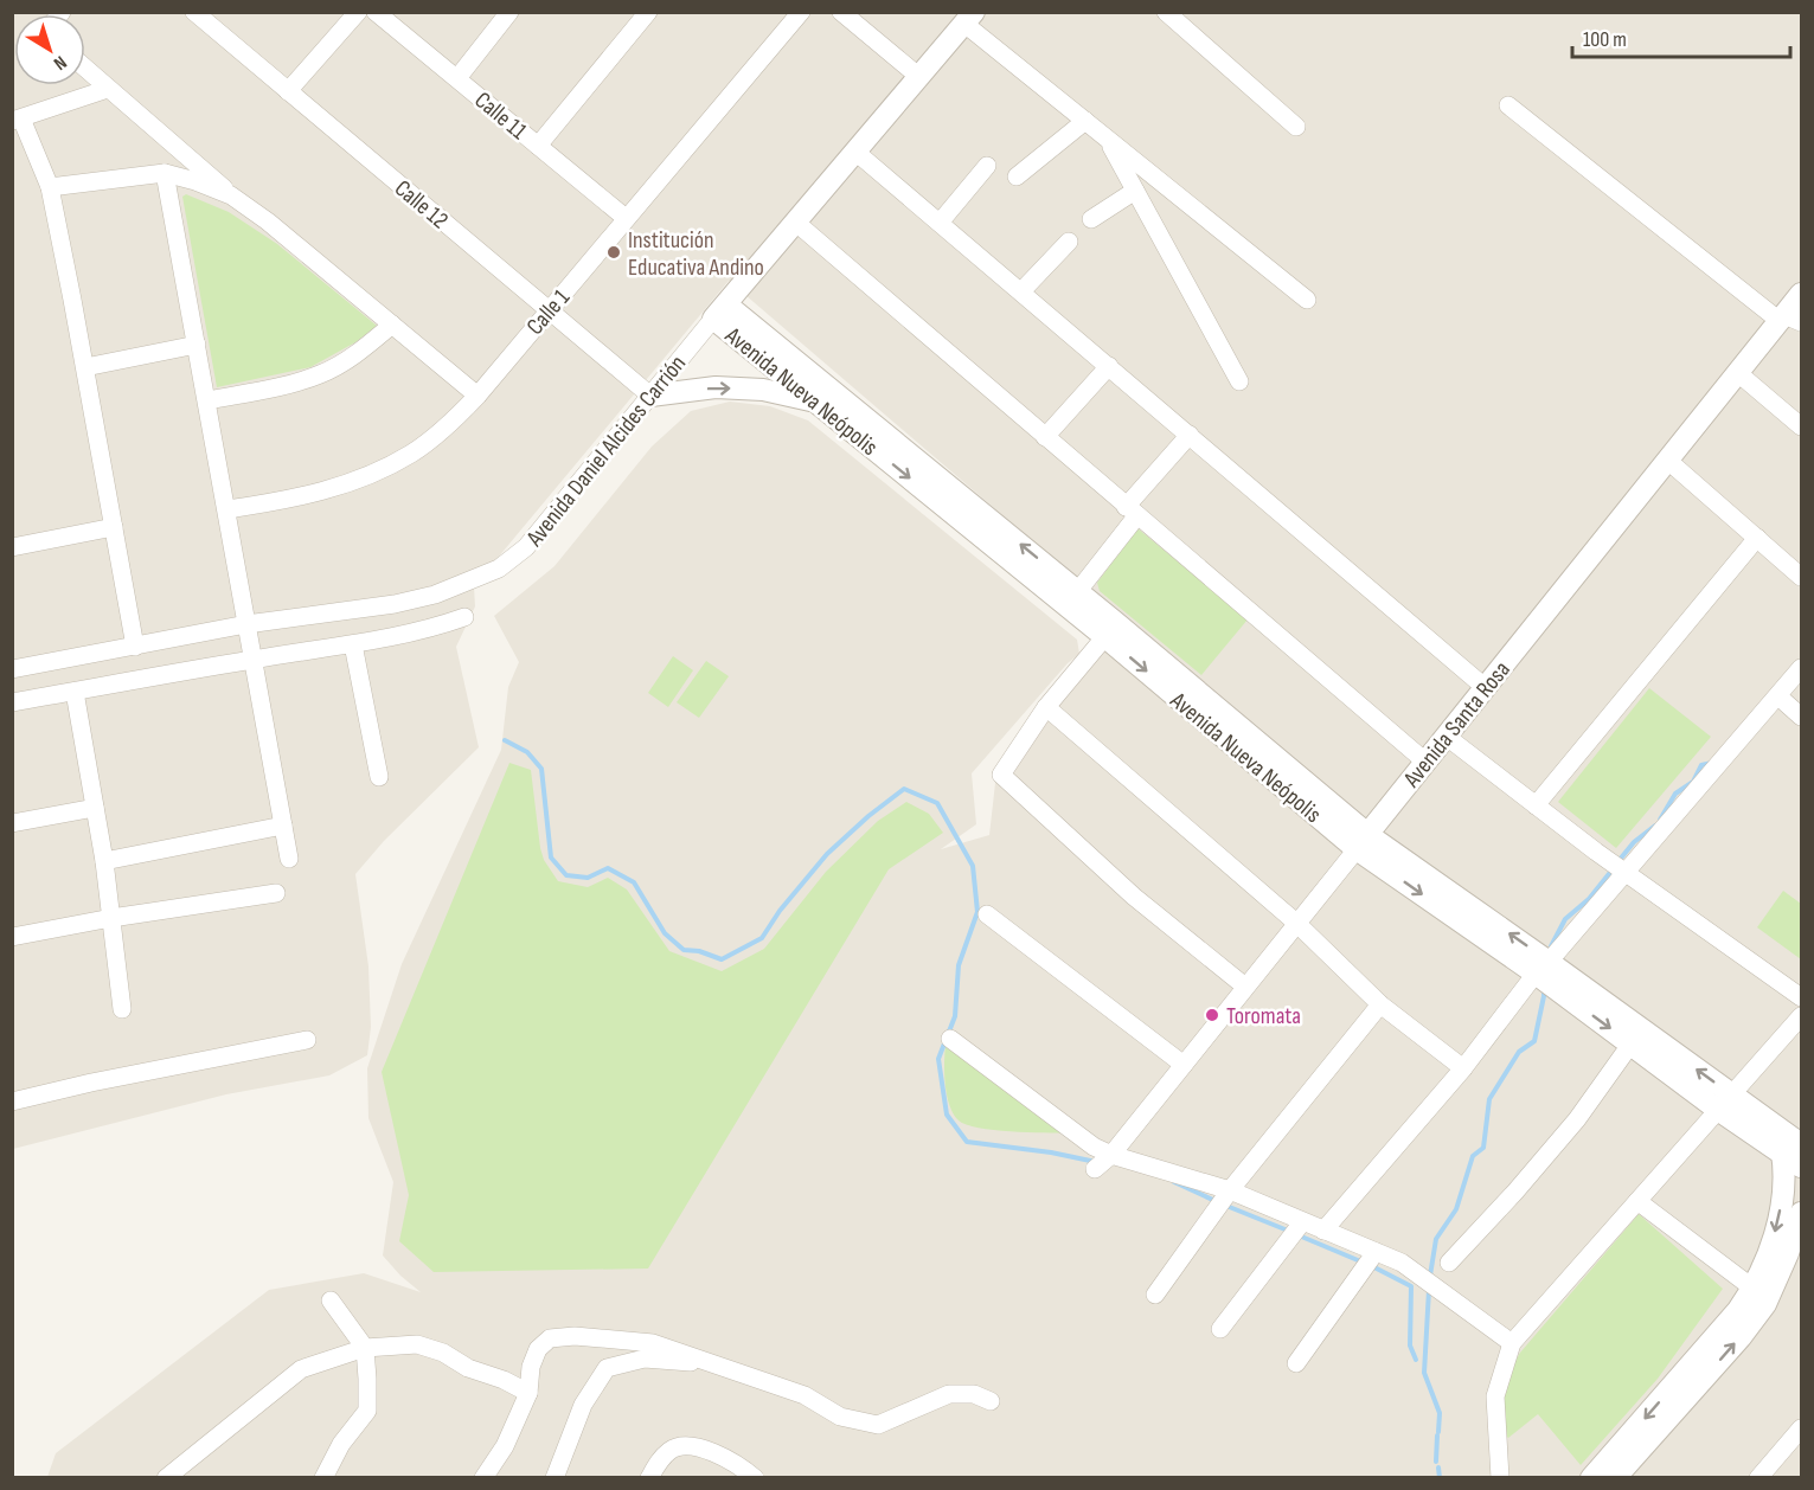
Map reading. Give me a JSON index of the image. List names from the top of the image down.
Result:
{
  "streets": {
    "street": [
      "Calle 11",
      "Calle 12",
      "Calle 1",
      "Avenida Nueva Neópolis",
      "Avenida Daniel Alcides Carrión",
      "Avenida Santa Rosa"
    ]
  },
  "crossings": [
    ["Calle 11", "Calle 1"],
    ["Calle 12", "Calle 1"],
    ["Calle 12", "Avenida Daniel Alcides Carrión"],
    ["Avenida Nueva Neópolis", "Avenida Daniel Alcides Carrión"],
    ["Avenida Nueva Neópolis", "Avenida Santa Rosa"]
  ],
  "places": ["Institución Educativa Andino", "Toromata"],
  "scale_bar": "100 m",
  "north": "bottom right"
}
